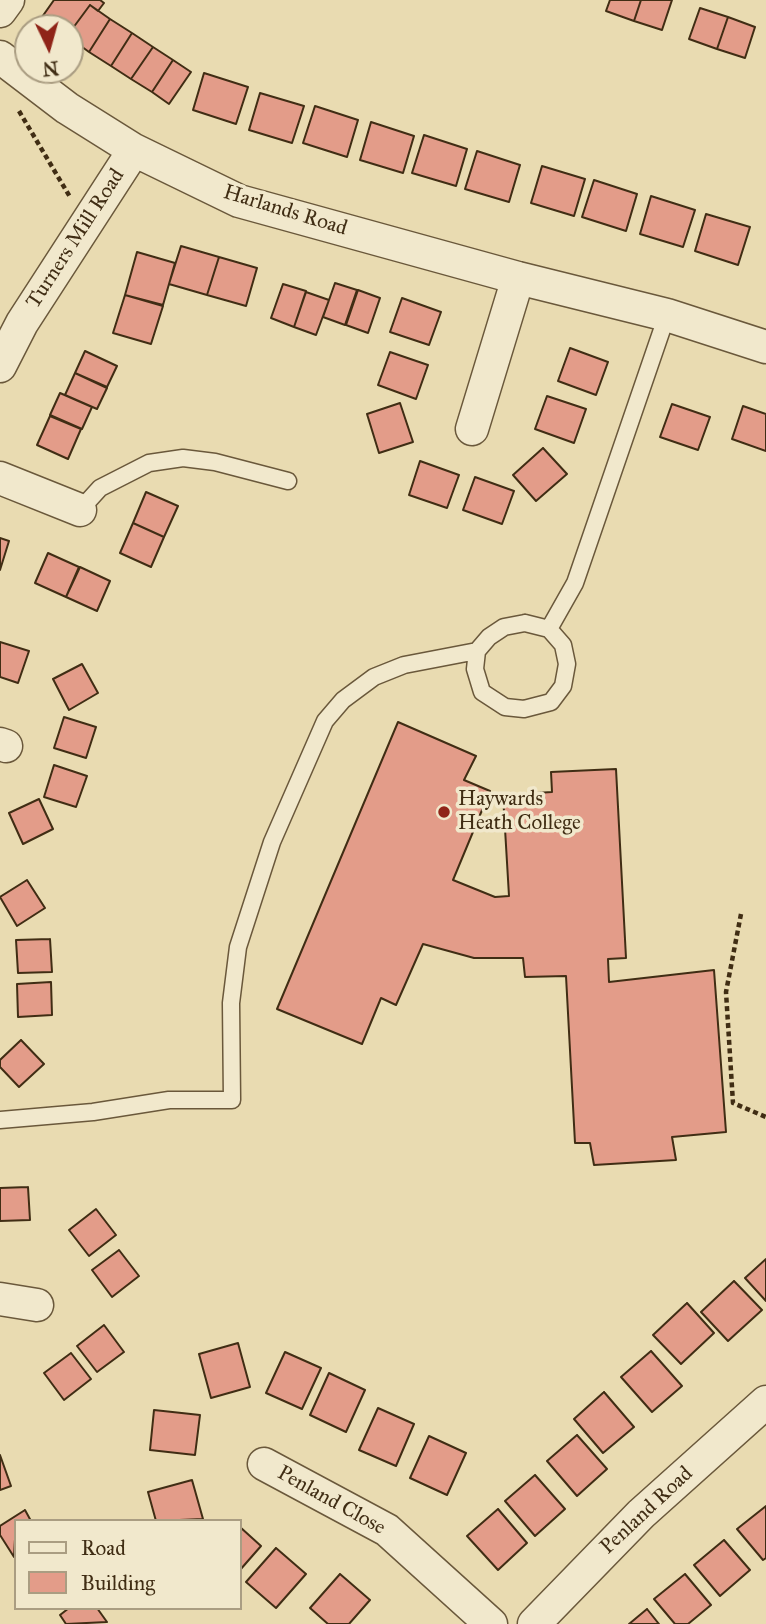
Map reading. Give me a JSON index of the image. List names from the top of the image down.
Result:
{
  "streets": {
    "street": [
      "Harlands Road",
      "Turners Mill Road",
      "Penland Close",
      "Penland Road"
    ]
  },
  "crossings": [
    ["Harlands Road", "Turners Mill Road"]
  ],
  "places": ["Haywards Heath College"],
  "legend": ["Road", "Building"],
  "north": "bottom"
}
